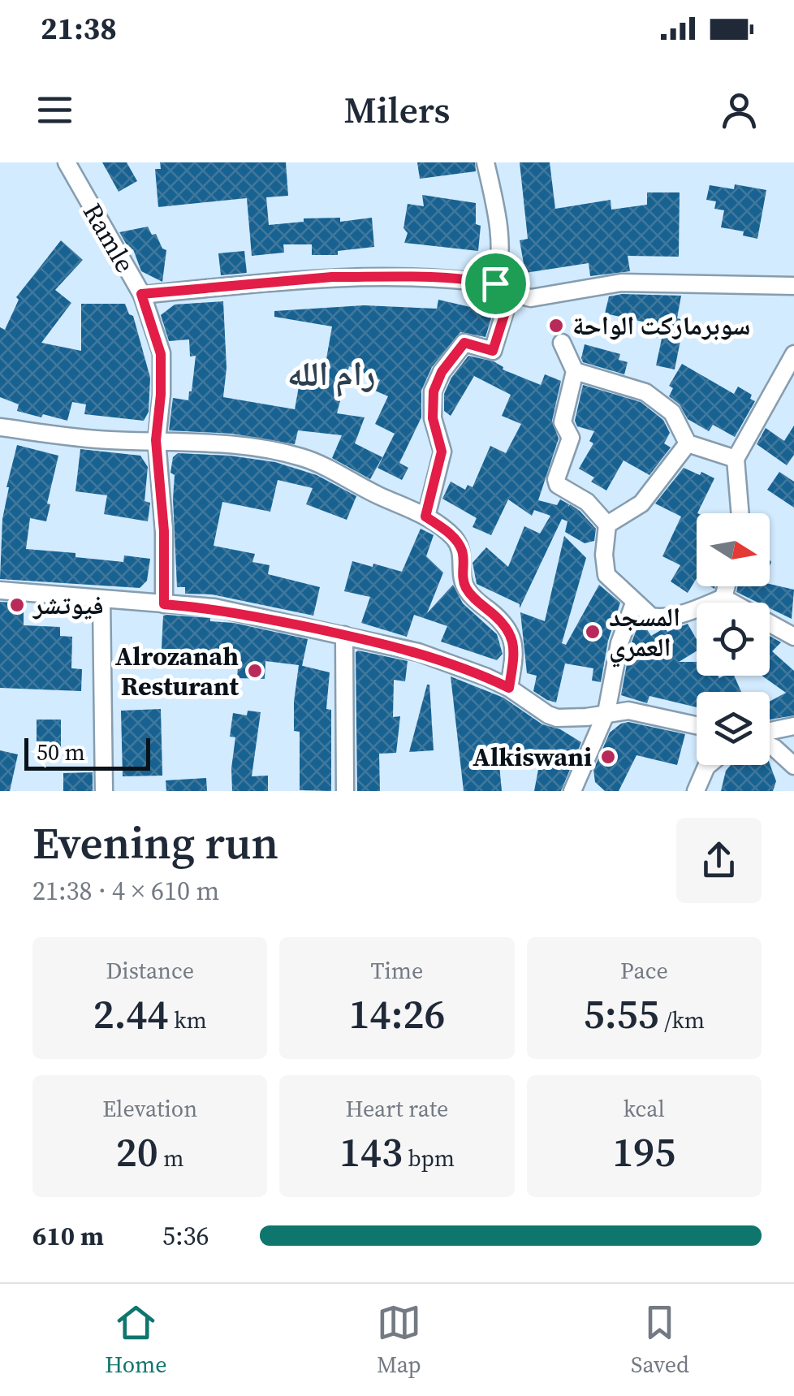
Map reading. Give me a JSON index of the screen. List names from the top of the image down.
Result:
{
  "streets": {
    "street": ["Ramle"]
  },
  "districts": ["رام الله"],
  "places": [
    "سوبرماركت الواحة",
    "فيوتشر",
    "المسجد العمري",
    "Alrozanah Resturant",
    "Alkiswani"
  ],
  "scale_bar": "50 m",
  "north": "right",
  "page": {
    "status": "21:38",
    "header": "Milers",
    "scale": "50 m",
    "heading": ["Evening run", "21:38 · 4 × 610 m"],
    "stats": [
      ["Distance", "2.44 km"],
      ["Time", "14:26"],
      ["Pace", "5:55 /km"],
      ["Elevation", "20 m"],
      ["Heart rate", "143 bpm"],
      ["kcal", "195"]
    ],
    "list": [
      {
        "name": "610 m",
        "note": "5:36"
      }
    ],
    "tabs": ["Home", "Map", "Saved"]
  }
}
